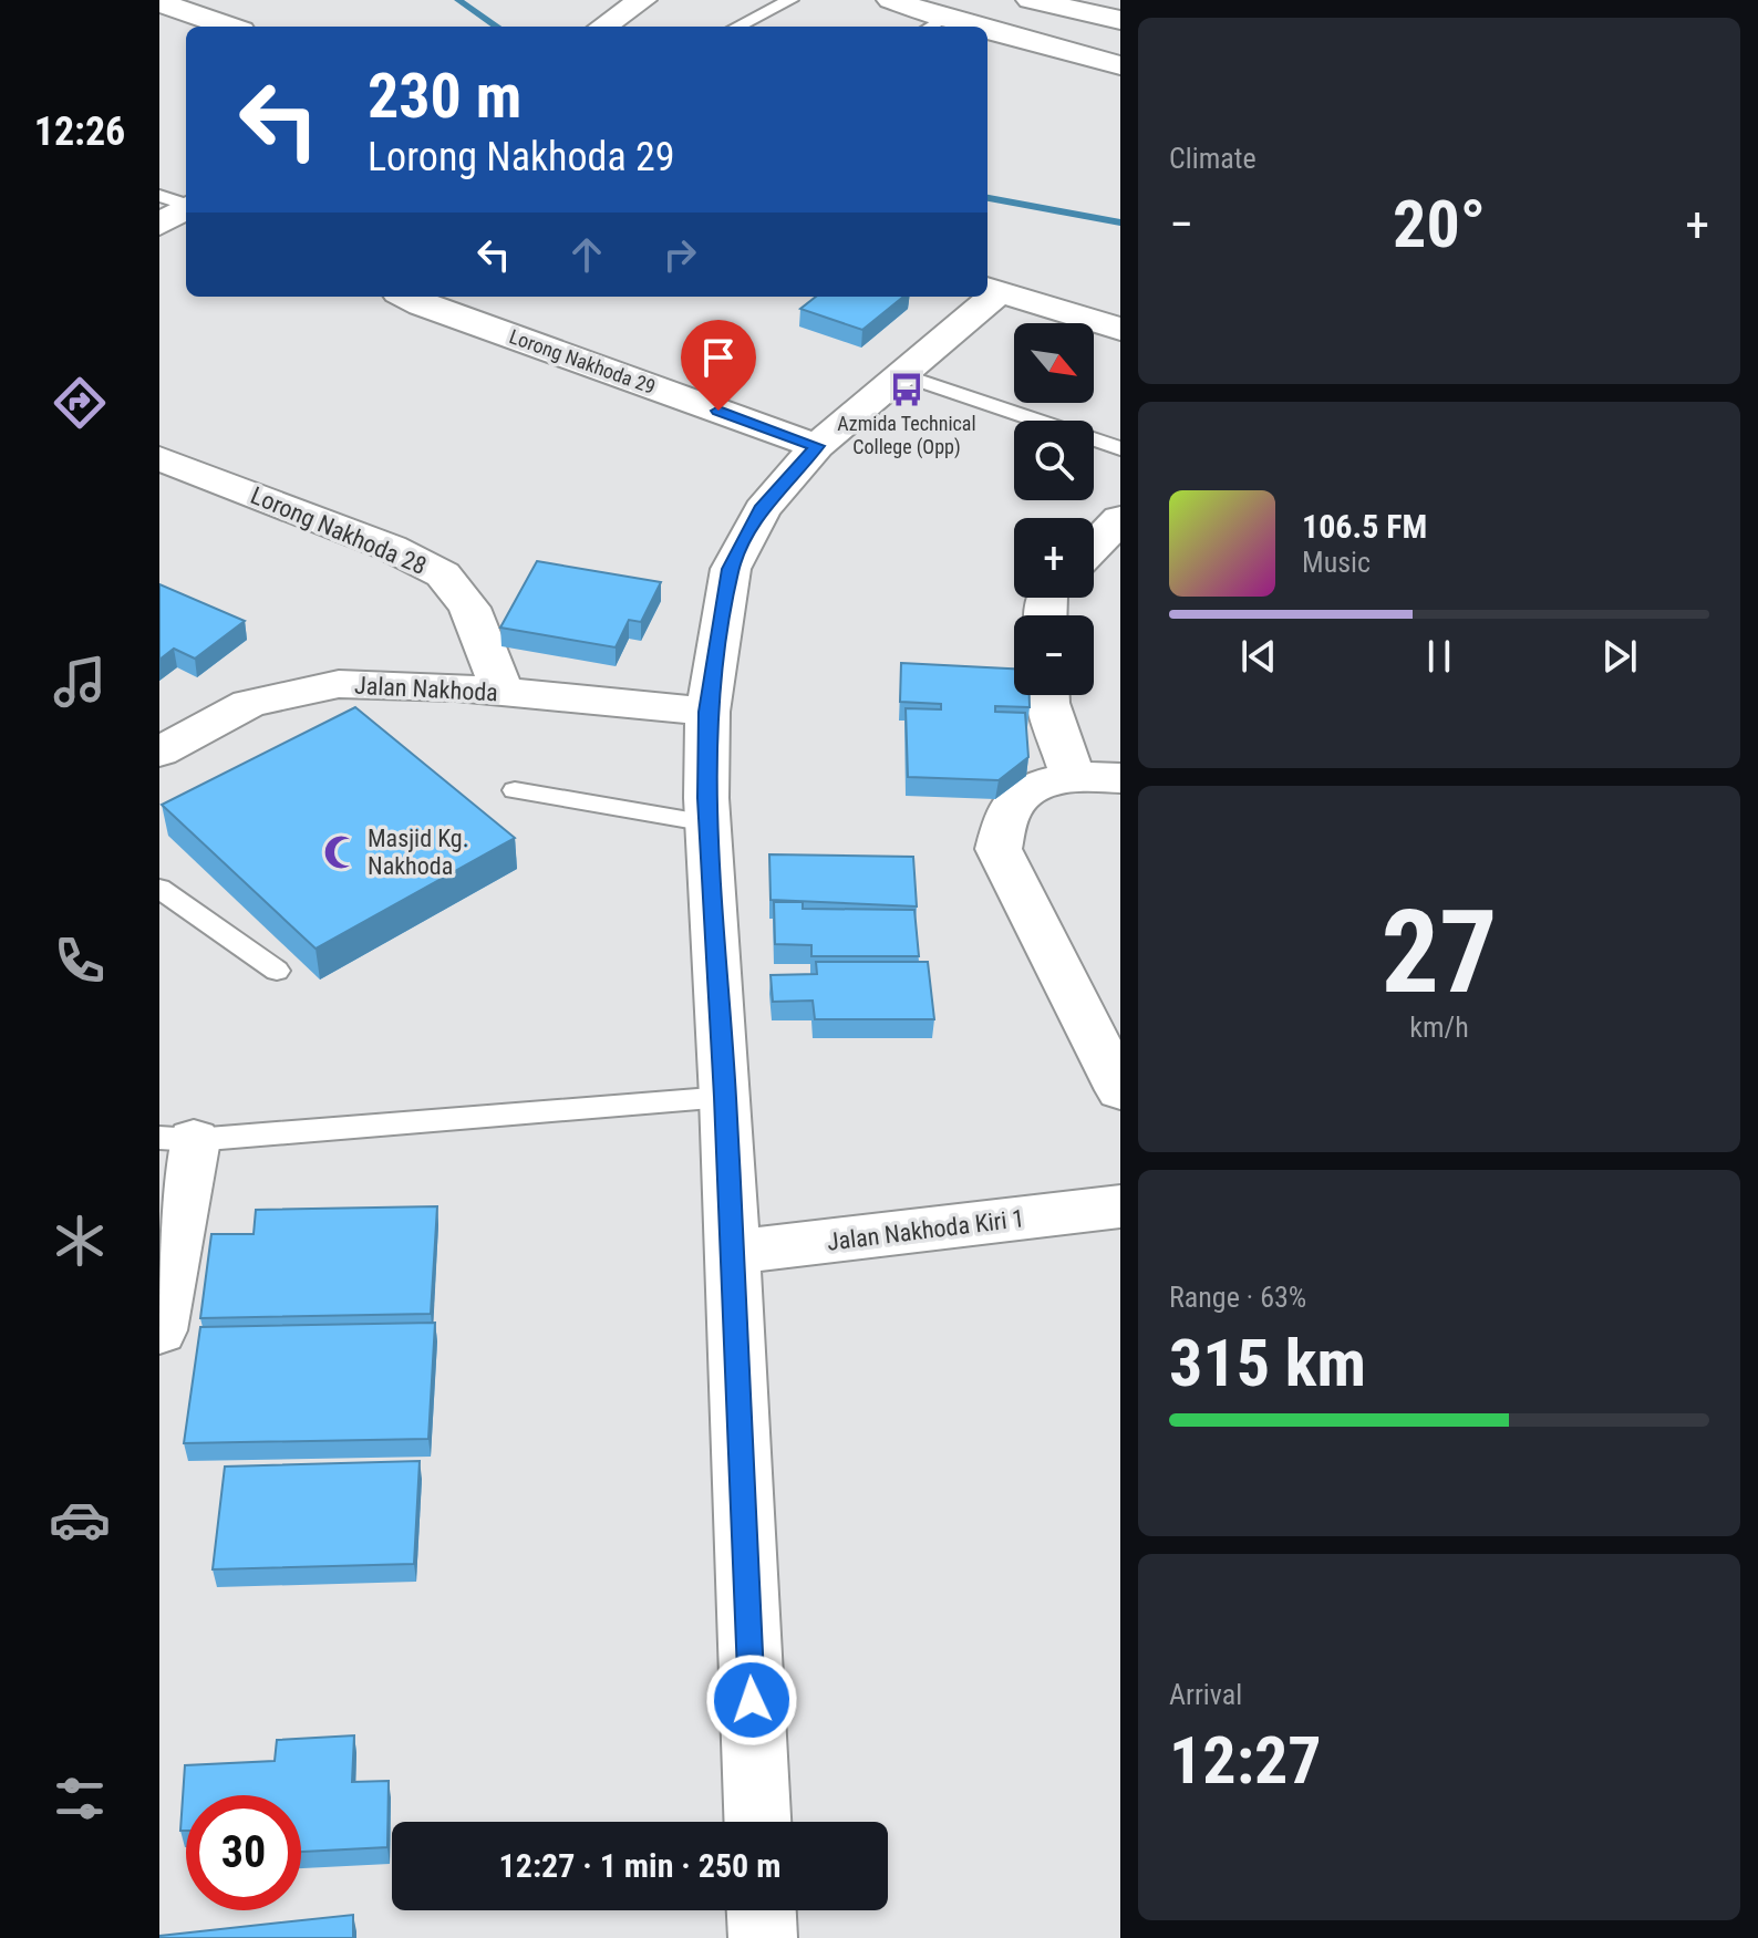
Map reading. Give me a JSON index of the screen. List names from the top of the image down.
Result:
{
  "streets": {
    "street": [
      "Lorong Nakhoda 29",
      "Lorong Nakhoda 28",
      "Jalan Nakhoda",
      "Jalan Nakhoda Kiri 1"
    ]
  },
  "crossings": [
    ["Lorong Nakhoda 28", "Jalan Nakhoda"]
  ],
  "places": {
    "bus stop": ["Azmida Technical College (Opp)"],
    "mosque": ["Masjid Kg. Nakhoda"]
  },
  "north": "bottom right",
  "page": {
    "tabs": "12:26",
    "tile": [
      "Climate",
      ["27", "km/h"],
      ["Range · 63%", "315 km"],
      ["Arrival", "12:27"]
    ],
    "turn": ["230 m", "Lorong Nakhoda 29"],
    "heat": ["−", "20°", "+"],
    "map_buttons": ["+", "−"],
    "song": ["106.5 FM", "Music"],
    "limit": "30",
    "trip": "12:27 · 1 min · 250 m"
  }
}
